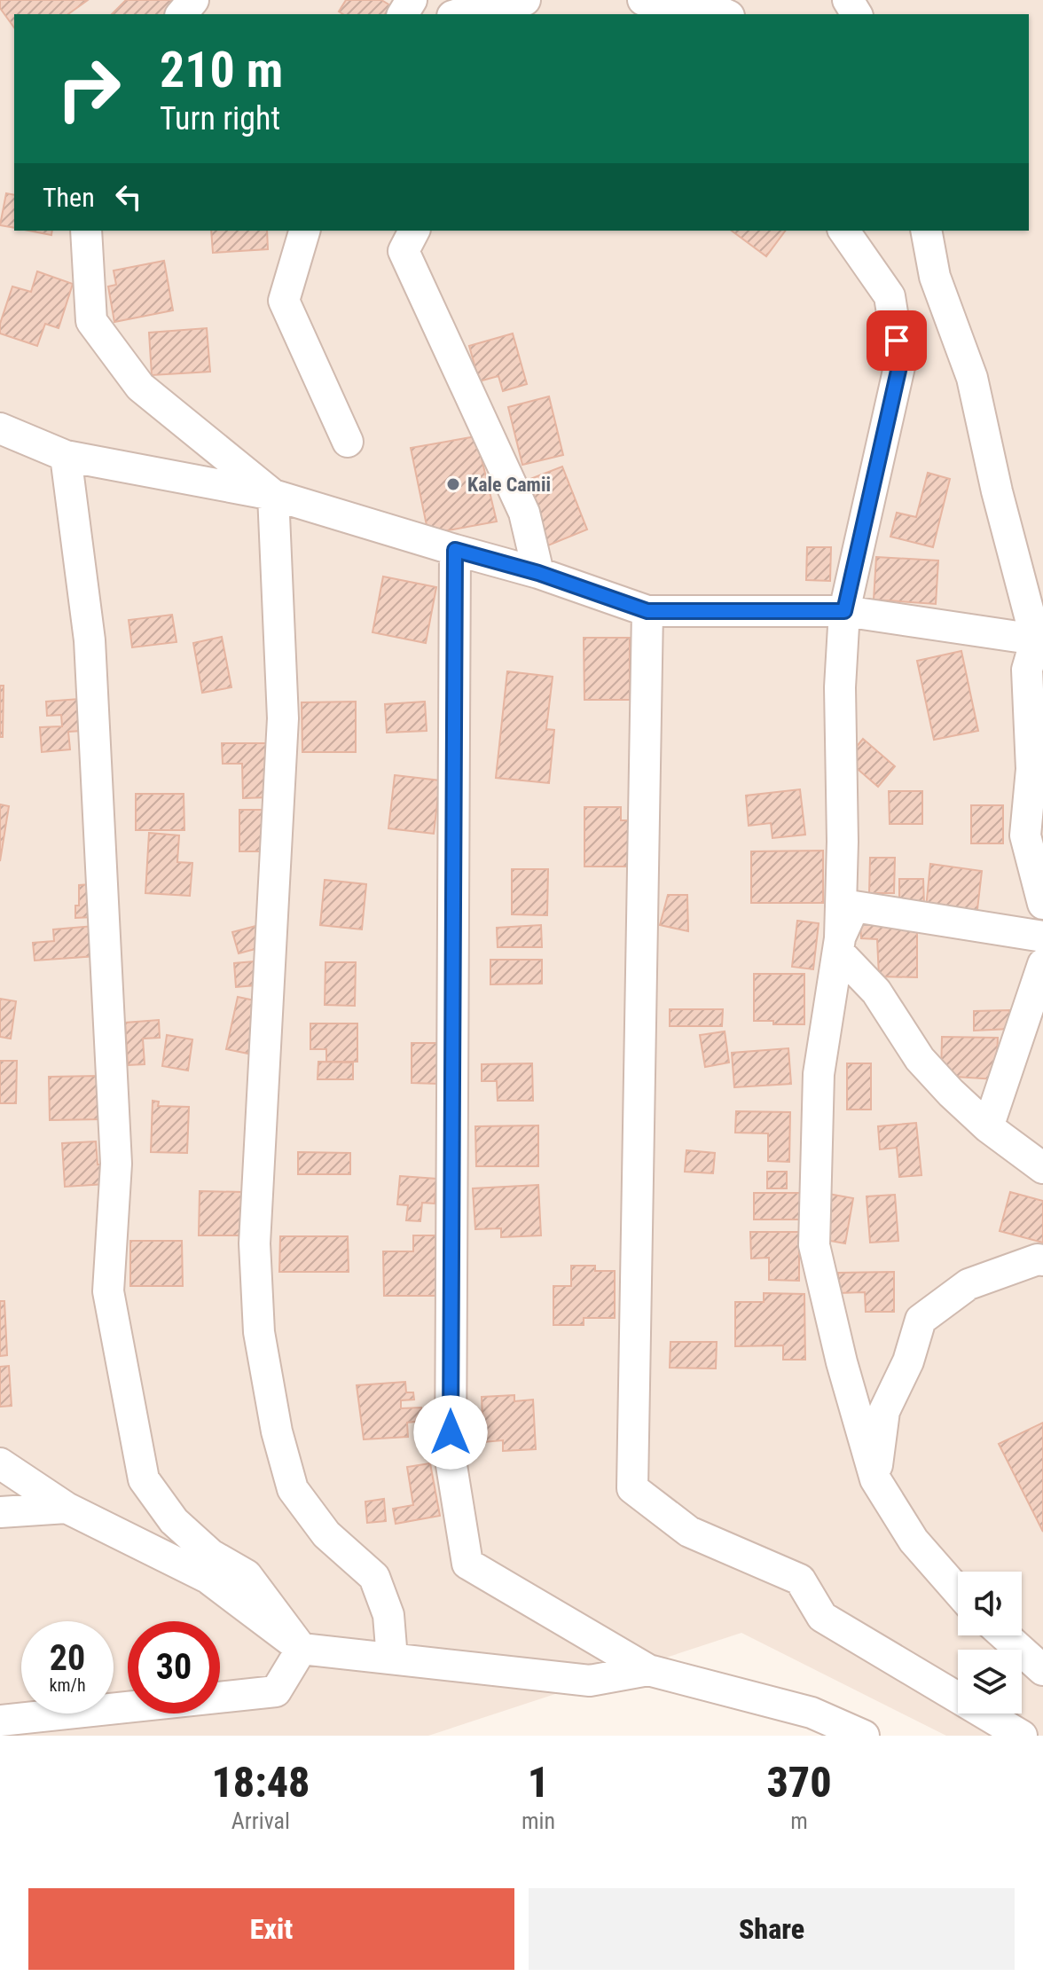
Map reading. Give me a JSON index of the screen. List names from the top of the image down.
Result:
{
  "places": ["Kale Camii"],
  "page": {
    "turn": ["210 m", "Turn right"],
    "then": "Then",
    "speed": "20 km/h",
    "limit": "30",
    "eta": [
      "18:48",
      "Arrival",
      "1",
      "min",
      "370",
      "m"
    ],
    "buttons": ["Exit", "Share"]
  }
}
